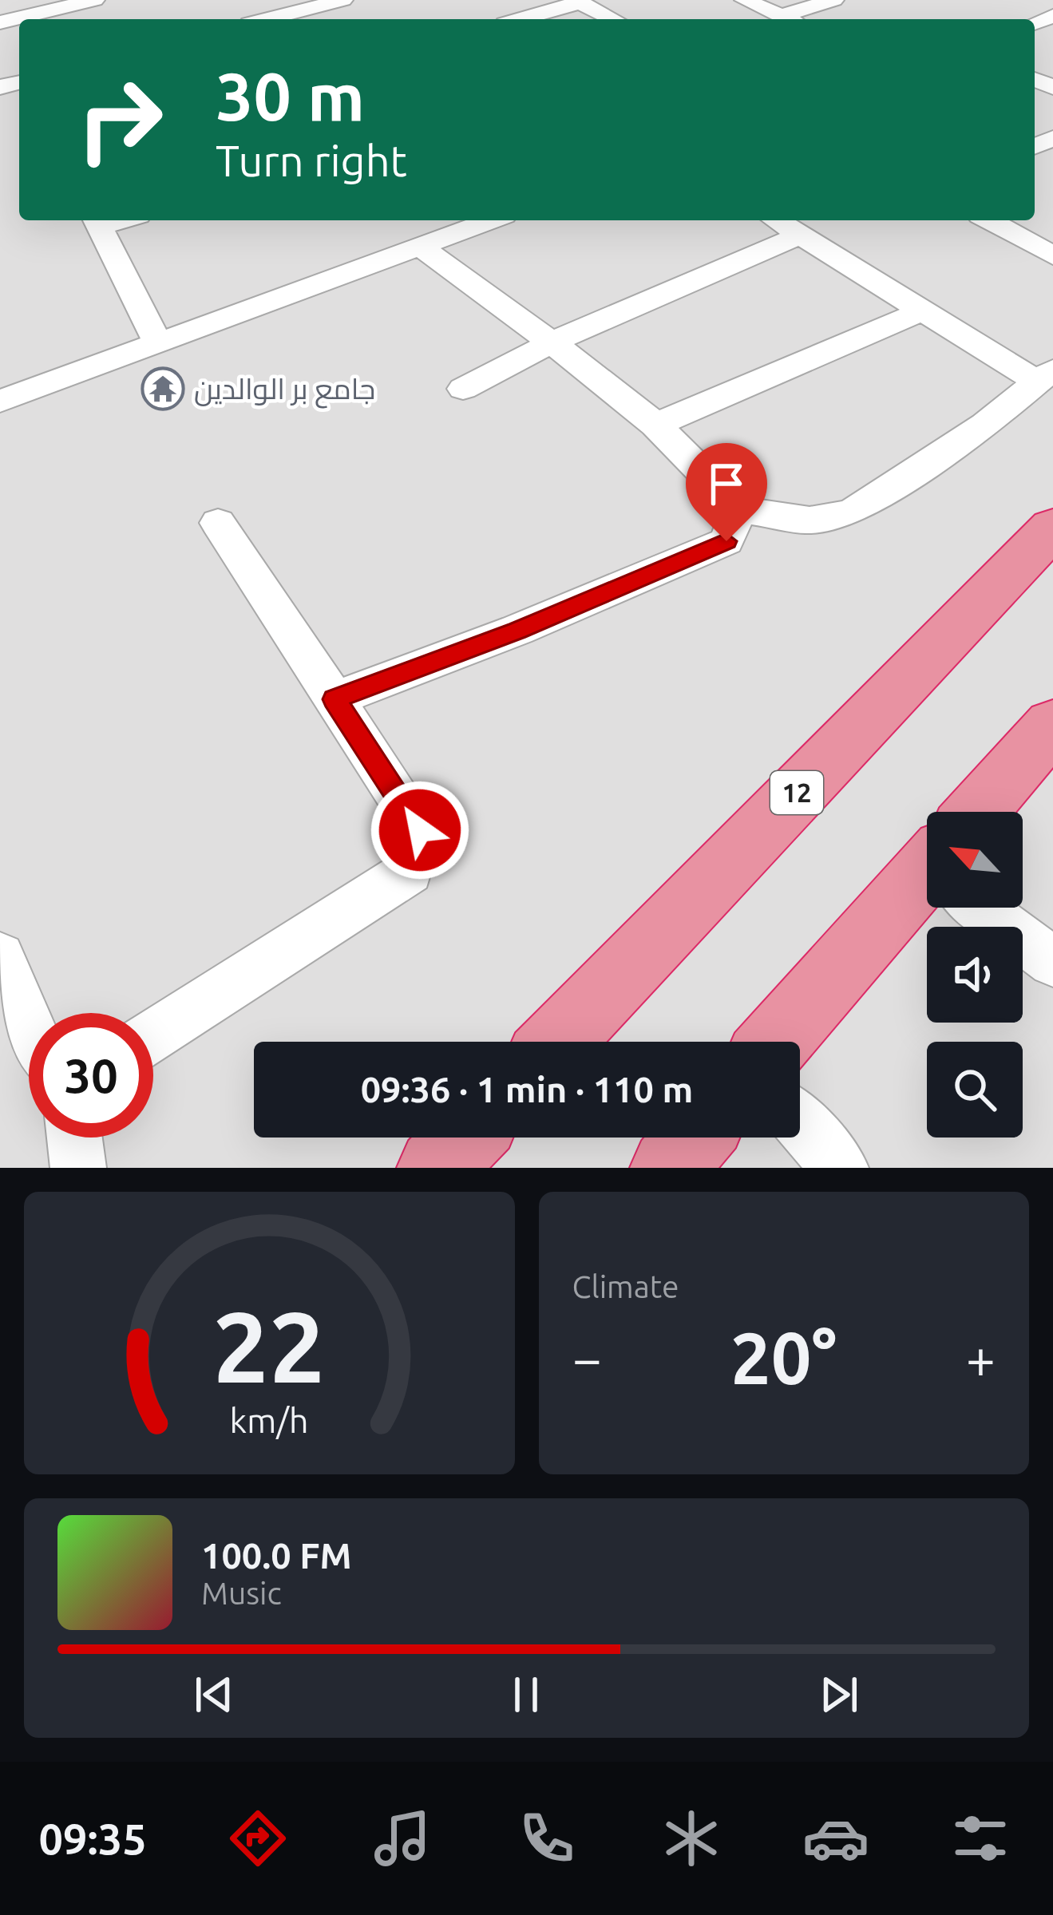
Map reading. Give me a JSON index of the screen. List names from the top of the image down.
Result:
{
  "streets": {
    "highway": ["12"]
  },
  "places": {
    "temple": ["جامع بر الوالدين"]
  },
  "north": "top left",
  "page": {
    "turn": ["30 m", "Turn right"],
    "limit": "30",
    "trip": "09:36 · 1 min · 110 m",
    "tile": "Climate",
    "heat": ["−", "20°", "+"],
    "song": ["100.0 FM", "Music"],
    "tabs": "09:35",
    "gauge": ["22", "km/h"]
  }
}
